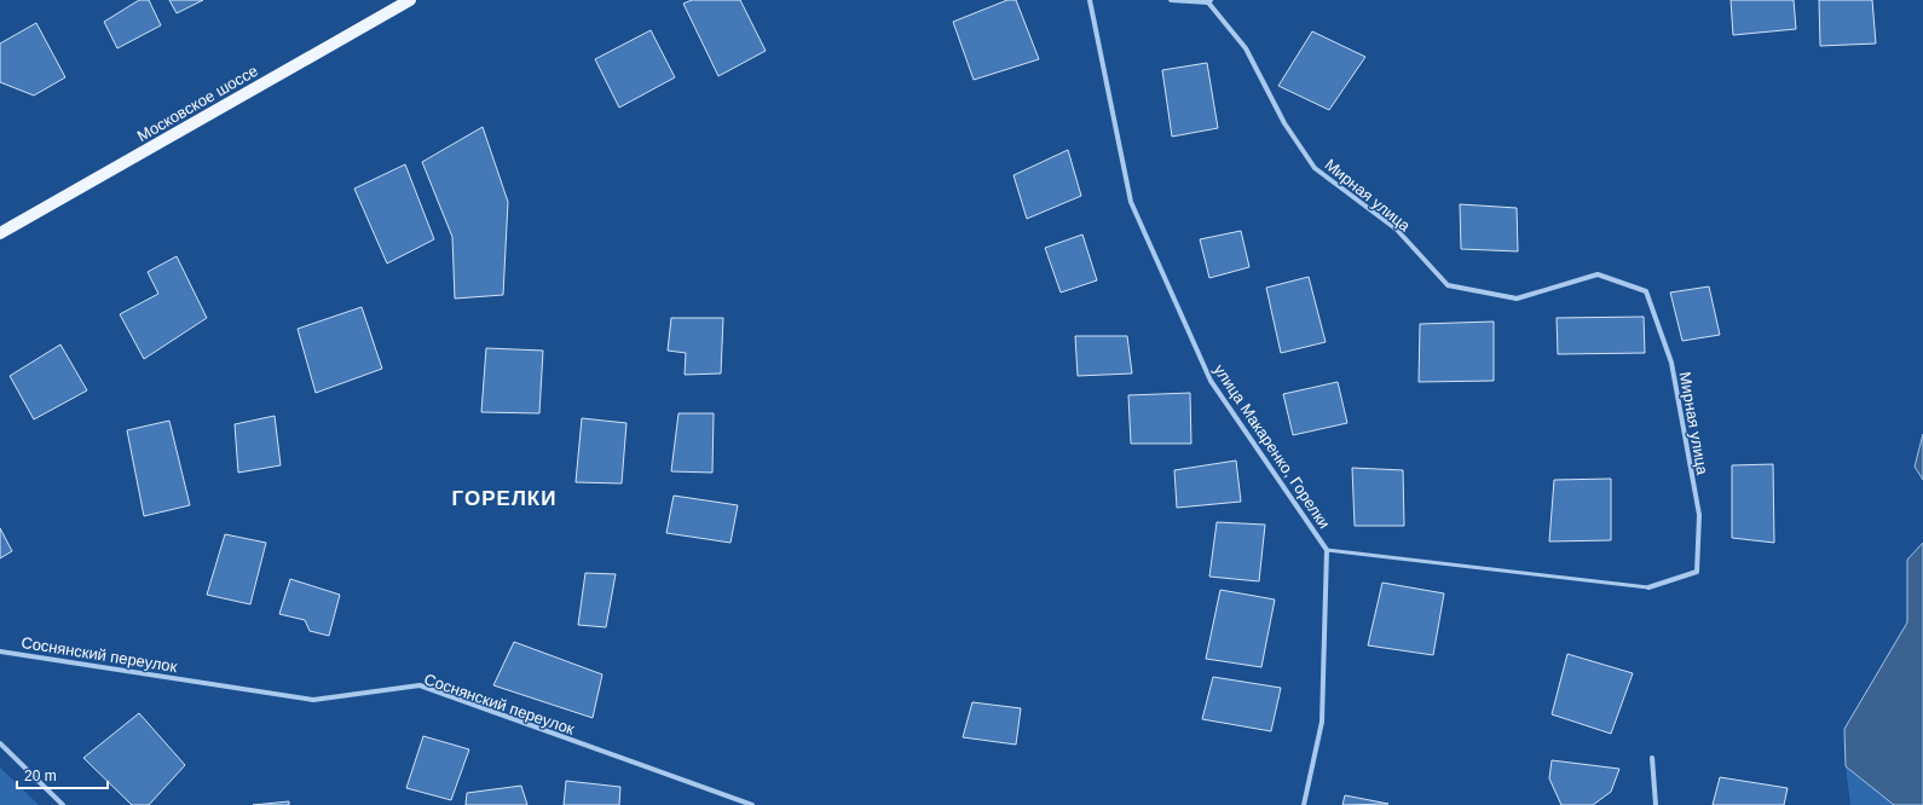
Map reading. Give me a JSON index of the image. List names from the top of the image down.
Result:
{
  "streets": {
    "main road": ["Московское шоссе"],
    "street": ["Мирная улица", "улица Макаренко, Горелки", "Соснянский переулок"]
  },
  "districts": ["ГОРЕЛКИ"],
  "scale_bar": "20 m"
}
